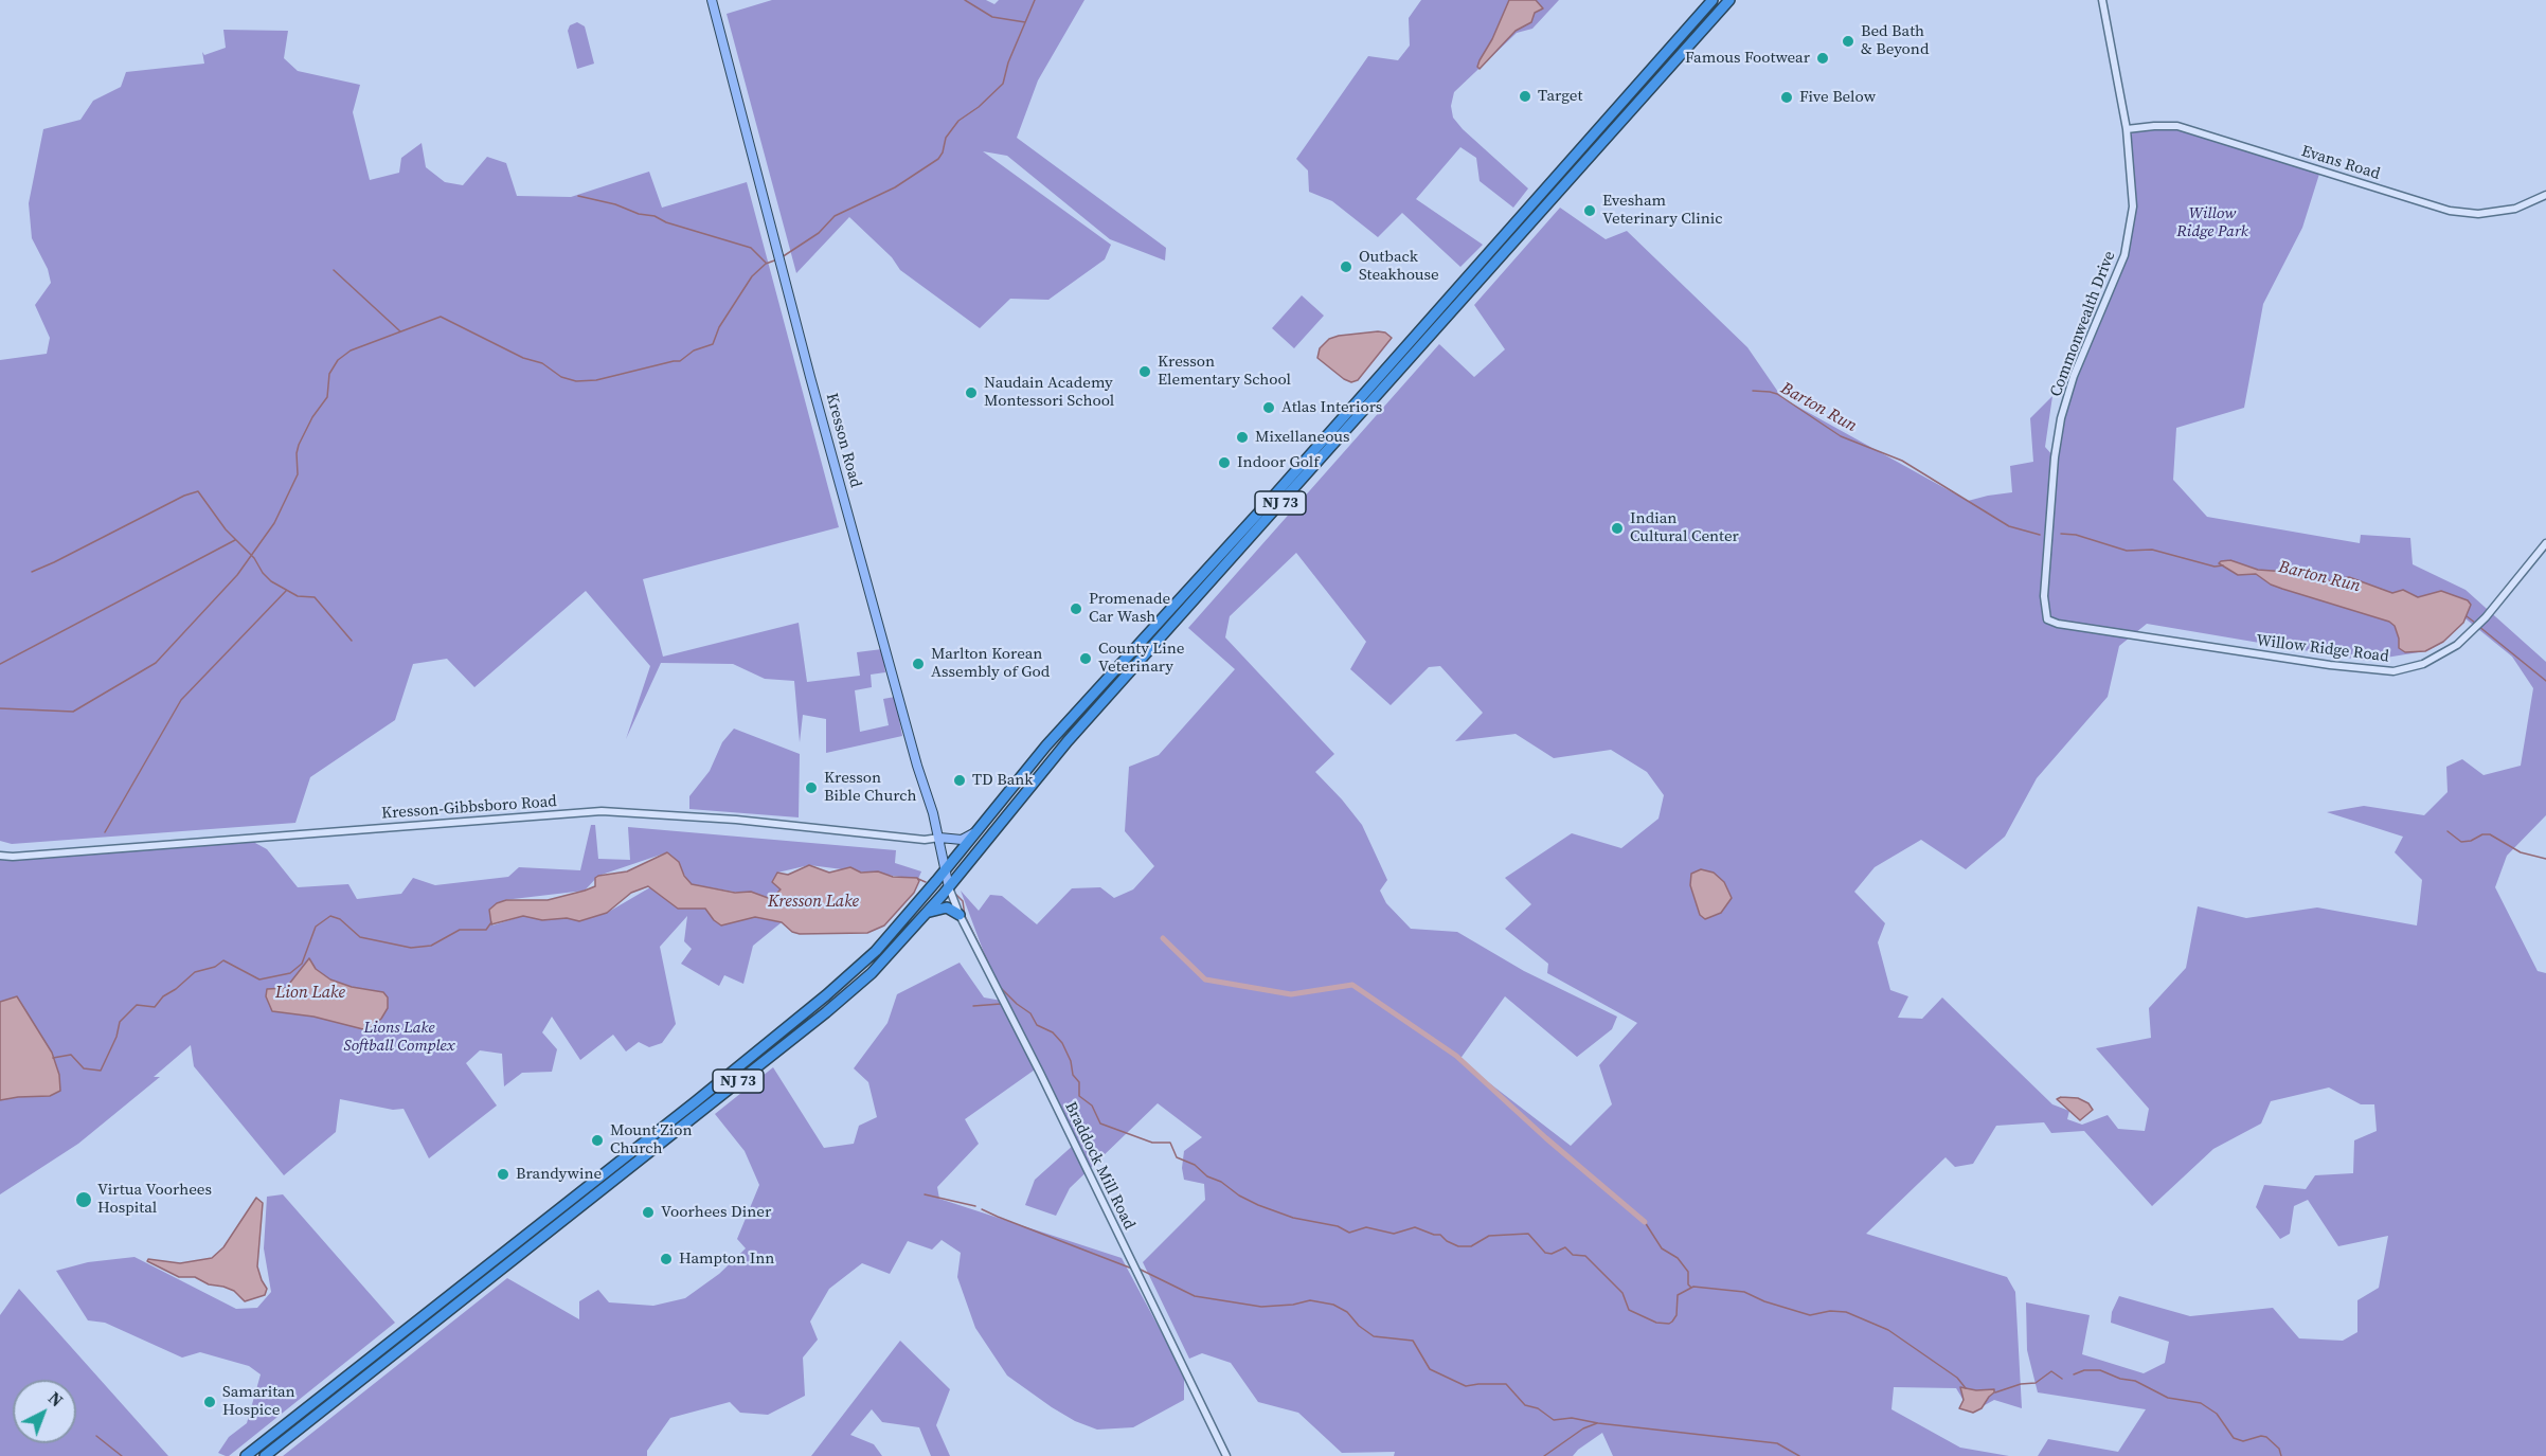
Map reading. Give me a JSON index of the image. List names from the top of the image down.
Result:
{
  "streets": {
    "highway": ["NJ 73"],
    "main road": ["Kresson Road"],
    "street": [
      "Evans Road",
      "Commonwealth Drive",
      "Willow Ridge Road",
      "Kresson-Gibbsboro Road",
      "Braddock Mill Road"
    ]
  },
  "crossings": [
    ["Evans Road", "Commonwealth Drive"],
    ["Commonwealth Drive", "Willow Ridge Road"],
    ["Kresson Road", "NJ 73"],
    ["Kresson Road", "Kresson-Gibbsboro Road"],
    ["Kresson Road", "Braddock Mill Road"],
    ["NJ 73", "Braddock Mill Road"]
  ],
  "water": ["Barton Run", "Kresson Lake", "Lion Lake"],
  "parks": ["Willow Ridge Park", "Lions Lake Softball Complex"],
  "places": [
    "Bed Bath & Beyond",
    "Famous Footwear",
    "Target",
    "Five Below",
    "Evesham Veterinary Clinic",
    "Outback Steakhouse",
    "Kresson Elementary School",
    "Naudain Academy Montessori School",
    "Atlas Interiors",
    "Mixellaneous",
    "Indoor Golf",
    "Indian Cultural Center",
    "Promenade Car Wash",
    "County Line Veterinary",
    "Marlton Korean Assembly of God",
    "TD Bank",
    "Kresson Bible Church",
    "Mount Zion Church",
    "Brandywine",
    "Virtua Voorhees Hospital",
    "Voorhees Diner",
    "Hampton Inn",
    "Samaritan Hospice"
  ],
  "north": "top right"
}
